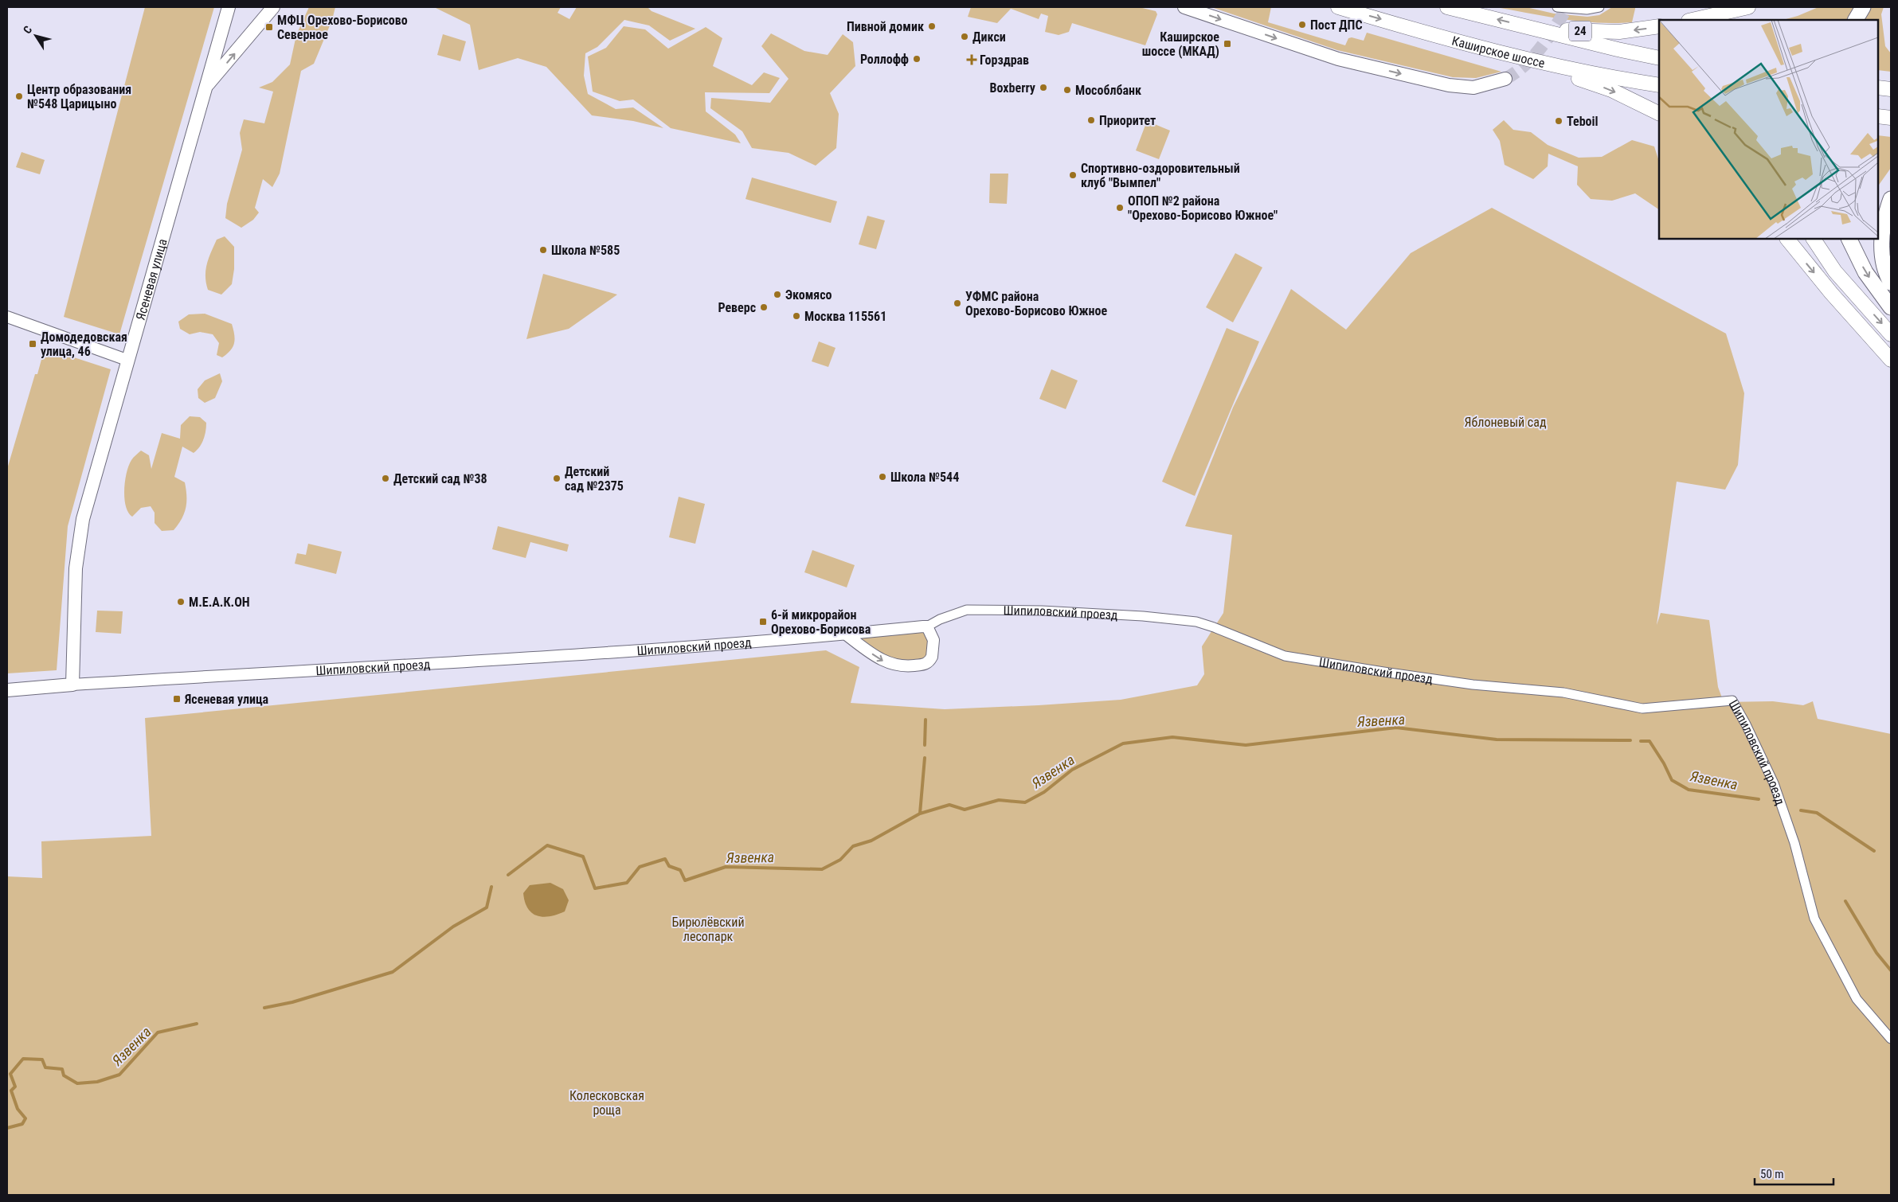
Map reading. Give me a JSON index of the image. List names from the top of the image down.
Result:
{
  "streets": {
    "main road": [
      "24",
      "Каширское шоссе",
      "Ясеневая улица",
      "Шипиловский проезд"
    ]
  },
  "crossings": [
    ["Ясеневая улица", "Шипиловский проезд"]
  ],
  "water": ["Язвенка"],
  "parks": ["Яблоневый сад", "Бирюлёвский лесопарк", "Колесковская роща"],
  "places": {
    "other": [
      "Пост ДПС",
      "Пивной домик",
      "Дикси",
      "Роллофф",
      "Boxberry",
      "Мособлбанк",
      "Центр образования №548 Царицыно",
      "Приоритет",
      "Teboil",
      "Спортивно-оздоровительный клуб \"Вымпел\"",
      "ОПОП №2 района \"Орехово-Борисово Южное\"",
      "Школа №585",
      "Экомясо",
      "УФМС района Орехово-Борисово Южное",
      "Реверс",
      "Москва 115561",
      "Школа №544",
      "Детский сад №38",
      "Детский сад №2375",
      "М.Е.А.К.ОН"
    ],
    "transit": [
      "МФЦ Орехово-Борисово Северное",
      "Каширское шоссе (МКАД)",
      "Домодедовская улица, 46",
      "6-й микрорайон Орехово-Борисова",
      "Ясеневая улица"
    ],
    "health": ["Горздрав"]
  },
  "scale_bar": "50 m",
  "north": "top left"
}
